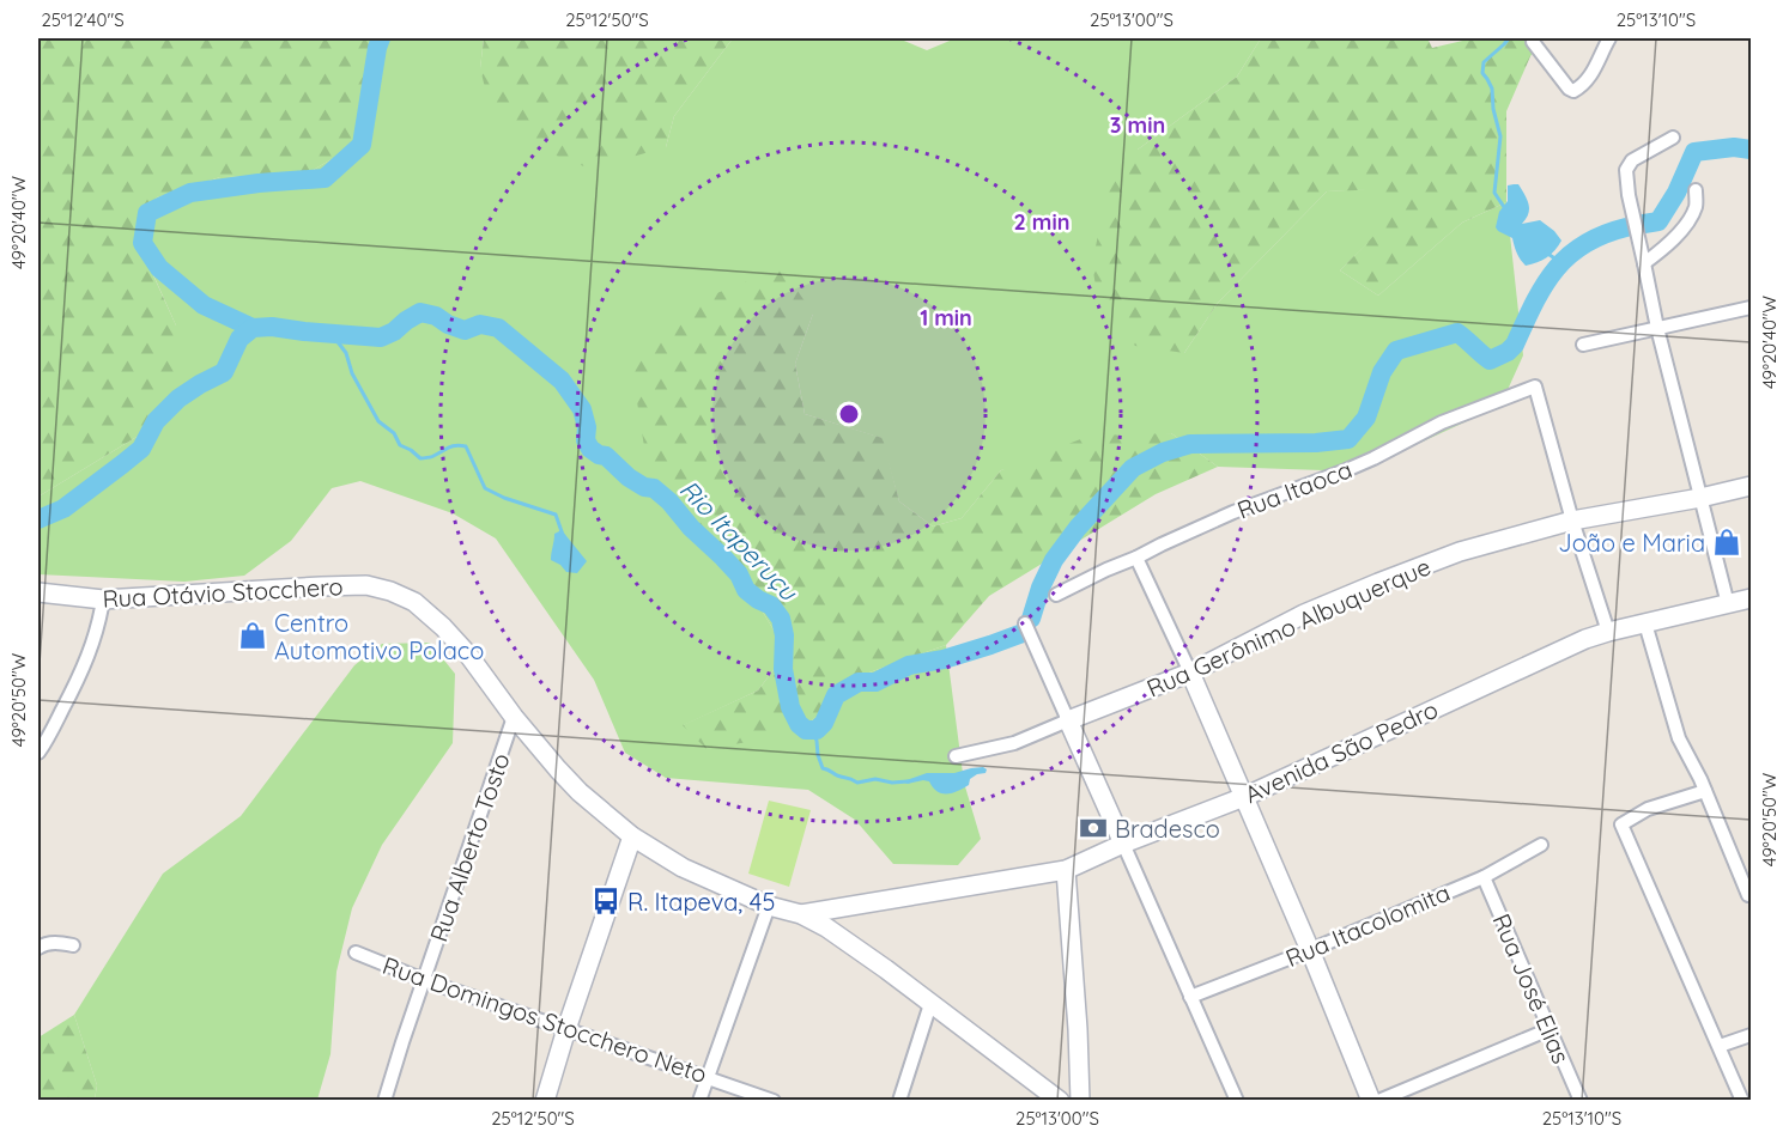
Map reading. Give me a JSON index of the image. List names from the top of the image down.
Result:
{
  "streets": {
    "street": [
      "Rua Itaoca",
      "Rua Otávio Stocchero",
      "Rua Gerônimo Albuquerque",
      "Avenida São Pedro",
      "Rua Alberto Tosto",
      "Rua Itacolomita",
      "Rua José Elias",
      "Rua Domingos Stocchero Neto"
    ]
  },
  "crossings": [
    ["Rua Itaoca", "Rua Gerônimo Albuquerque"],
    ["Rua Otávio Stocchero", "Avenida São Pedro"],
    ["Rua Otávio Stocchero", "Rua Alberto Tosto"],
    ["Rua Alberto Tosto", "Rua Domingos Stocchero Neto"],
    ["Rua Itacolomita", "Rua José Elias"]
  ],
  "water": ["Rio Itaperuçu"],
  "places": {
    "shop": ["João e Maria", "Centro Automotivo Polaco"],
    "bank": ["Bradesco"],
    "bus stop": ["R. Itapeva, 45"]
  },
  "coordinates": [
    "25°12'40\"S",
    "25°12'50\"S",
    "25°13'00\"S",
    "25°13'10\"S",
    "49°20'40\"W",
    "49°20'50\"W"
  ],
  "rings": ["3 min", "2 min", "1 min"]
}
